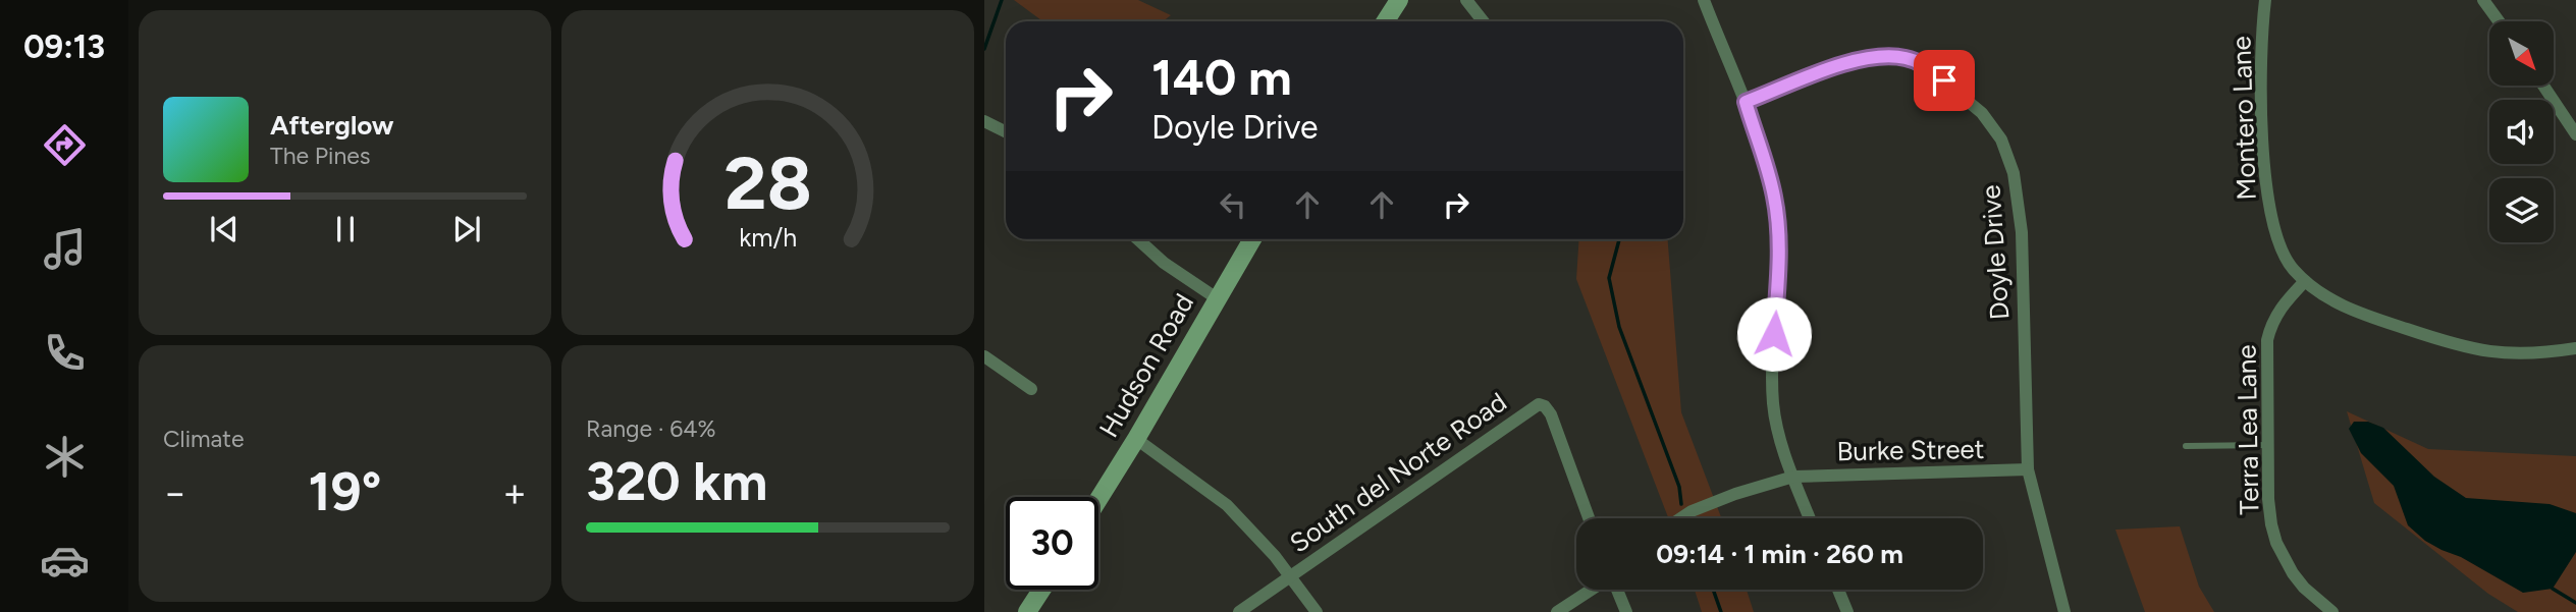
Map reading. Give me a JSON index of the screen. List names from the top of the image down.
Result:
{
  "streets": {
    "street": [
      "Montero Lane",
      "Doyle Drive",
      "Hudson Road",
      "Terra Lea Lane",
      "Burke Street",
      "South del Norte Road"
    ]
  },
  "crossings": [
    ["Montero Lane", "Terra Lea Lane"],
    ["Doyle Drive", "Burke Street"]
  ],
  "north": "bottom right",
  "page": {
    "tabs": "09:13",
    "turn": ["140 m", "Doyle Drive"],
    "song": ["Afterglow", "The Pines"],
    "tile": [
      "Climate",
      ["Range · 64%", "320 km"]
    ],
    "heat": ["−", "19°", "+"],
    "limit": "30",
    "trip": "09:14 · 1 min · 260 m",
    "gauge": ["28", "km/h"]
  }
}
